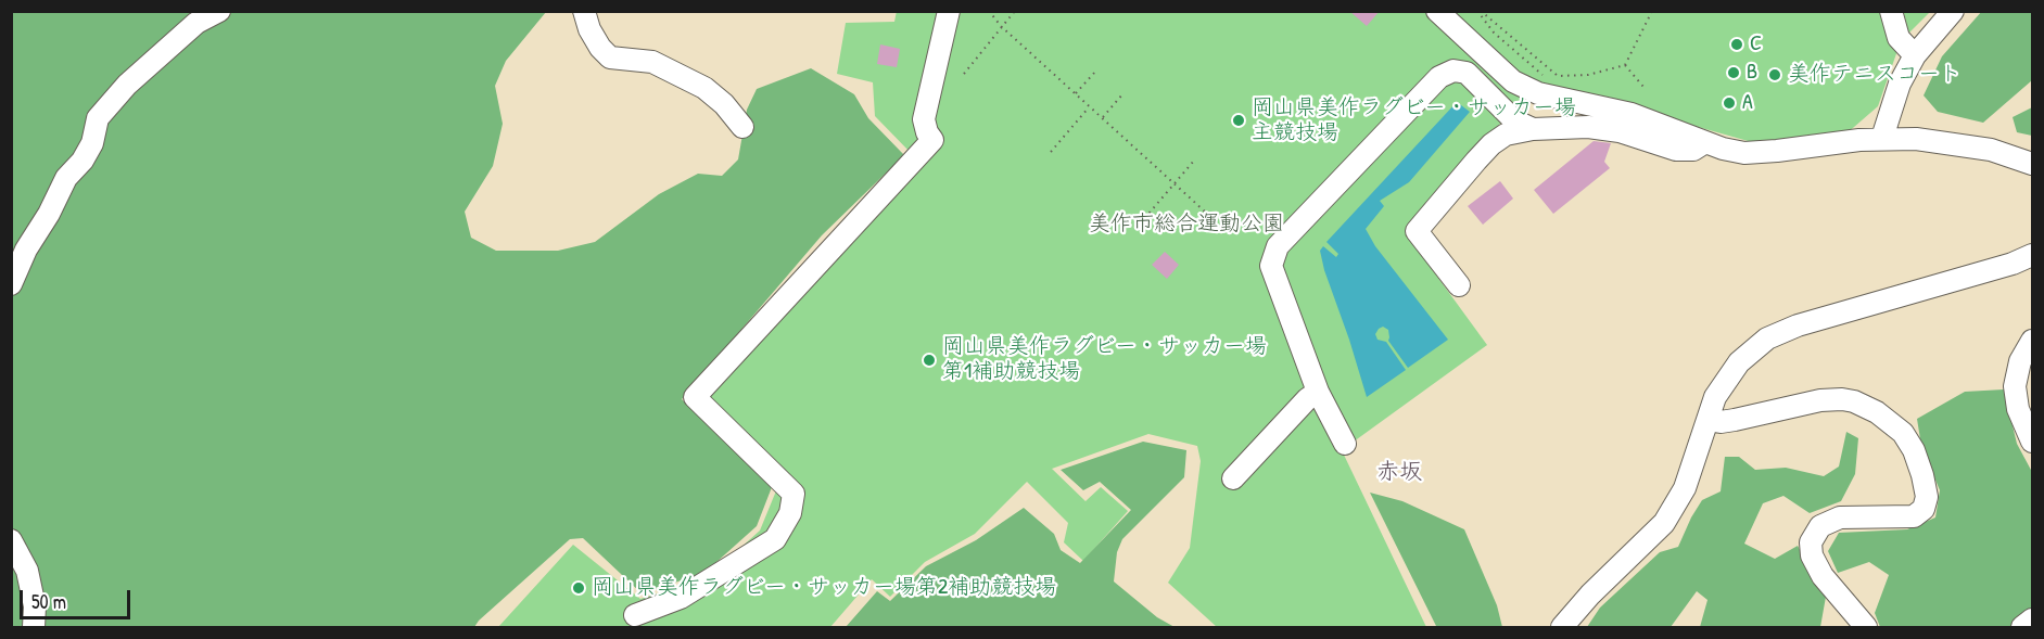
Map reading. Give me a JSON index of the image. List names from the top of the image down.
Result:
{
  "districts": ["赤坂"],
  "parks": ["美作市総合運動公園"],
  "places": [
    "C",
    "B",
    "美作テニスコート",
    "A",
    "岡山県美作ラグビー・サッカー場 主競技場",
    "岡山県美作ラグビー・サッカー場 第1補助競技場",
    "岡山県美作ラグビー・サッカー場第2補助競技場"
  ],
  "scale_bar": "50 m"
}
